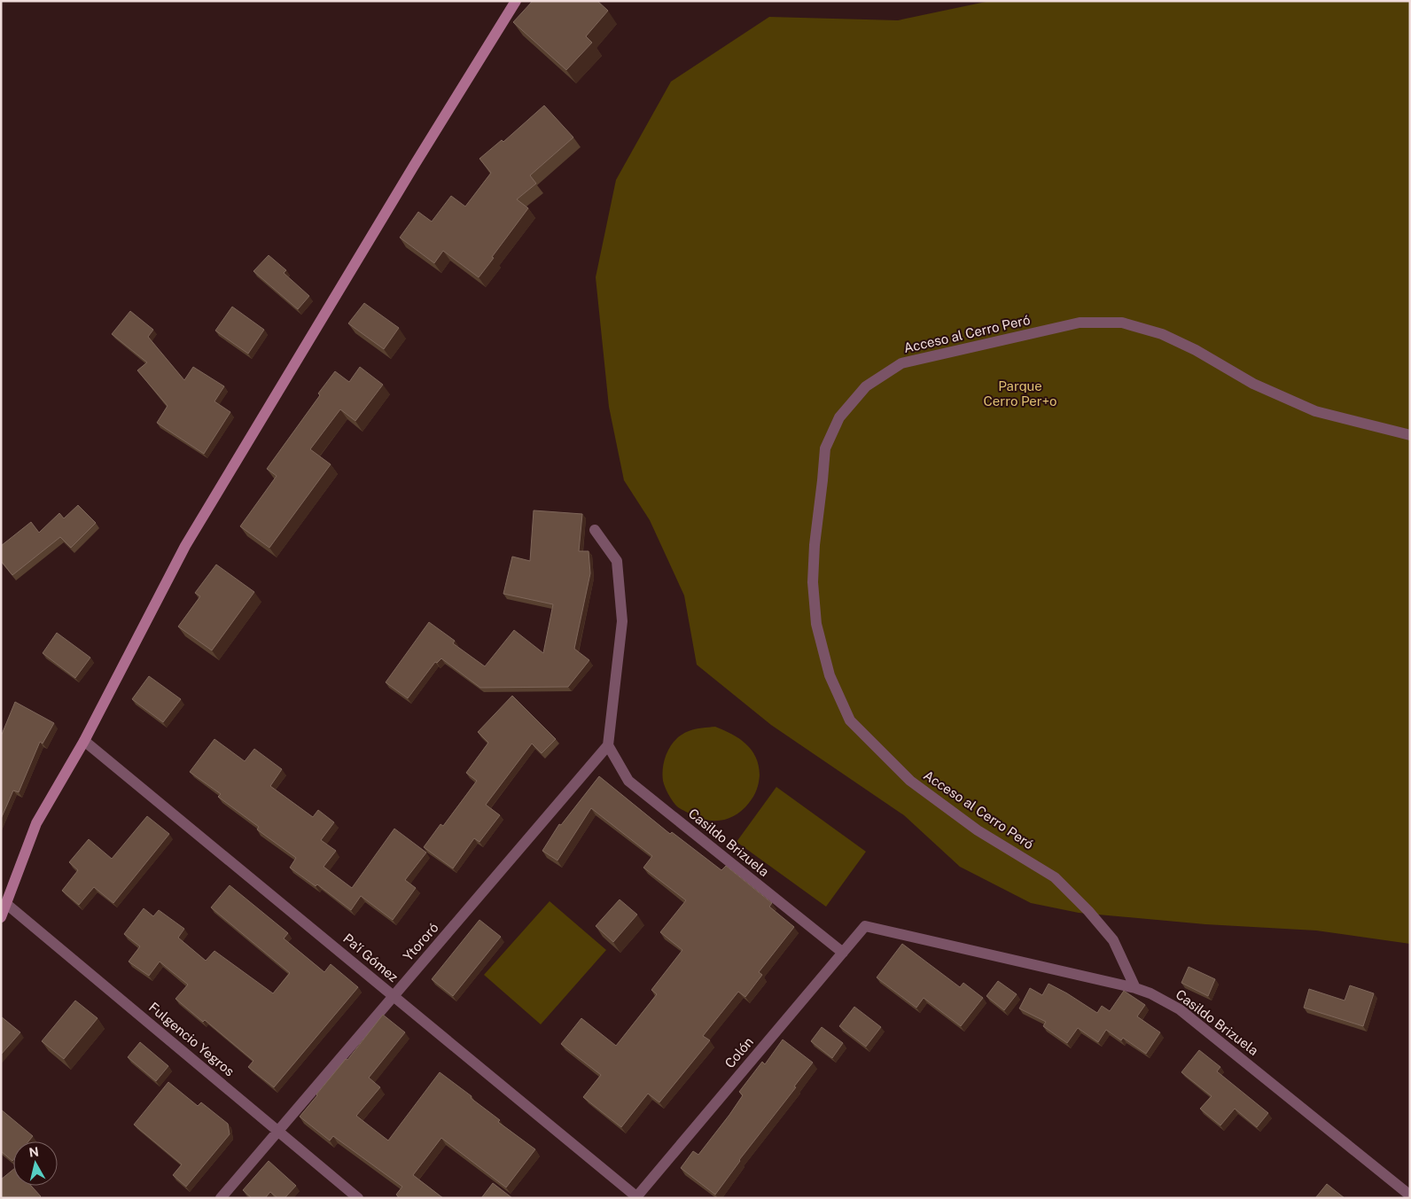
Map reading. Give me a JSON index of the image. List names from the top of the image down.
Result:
{
  "streets": {
    "street": [
      "Acceso al Cerro Peró",
      "Casildo Brizuela",
      "Ytororó",
      "Pa'í Gómez",
      "Fulgencio Yegros",
      "Colón"
    ]
  },
  "crossings": [
    ["Acceso al Cerro Peró", "Casildo Brizuela"],
    ["Casildo Brizuela", "Ytororó"],
    ["Casildo Brizuela", "Colón"],
    ["Ytororó", "Pa'í Gómez"],
    ["Ytororó", "Fulgencio Yegros"],
    ["Pa'í Gómez", "Colón"]
  ],
  "parks": ["Parque Cerro Per+o"],
  "north": "top"
}
